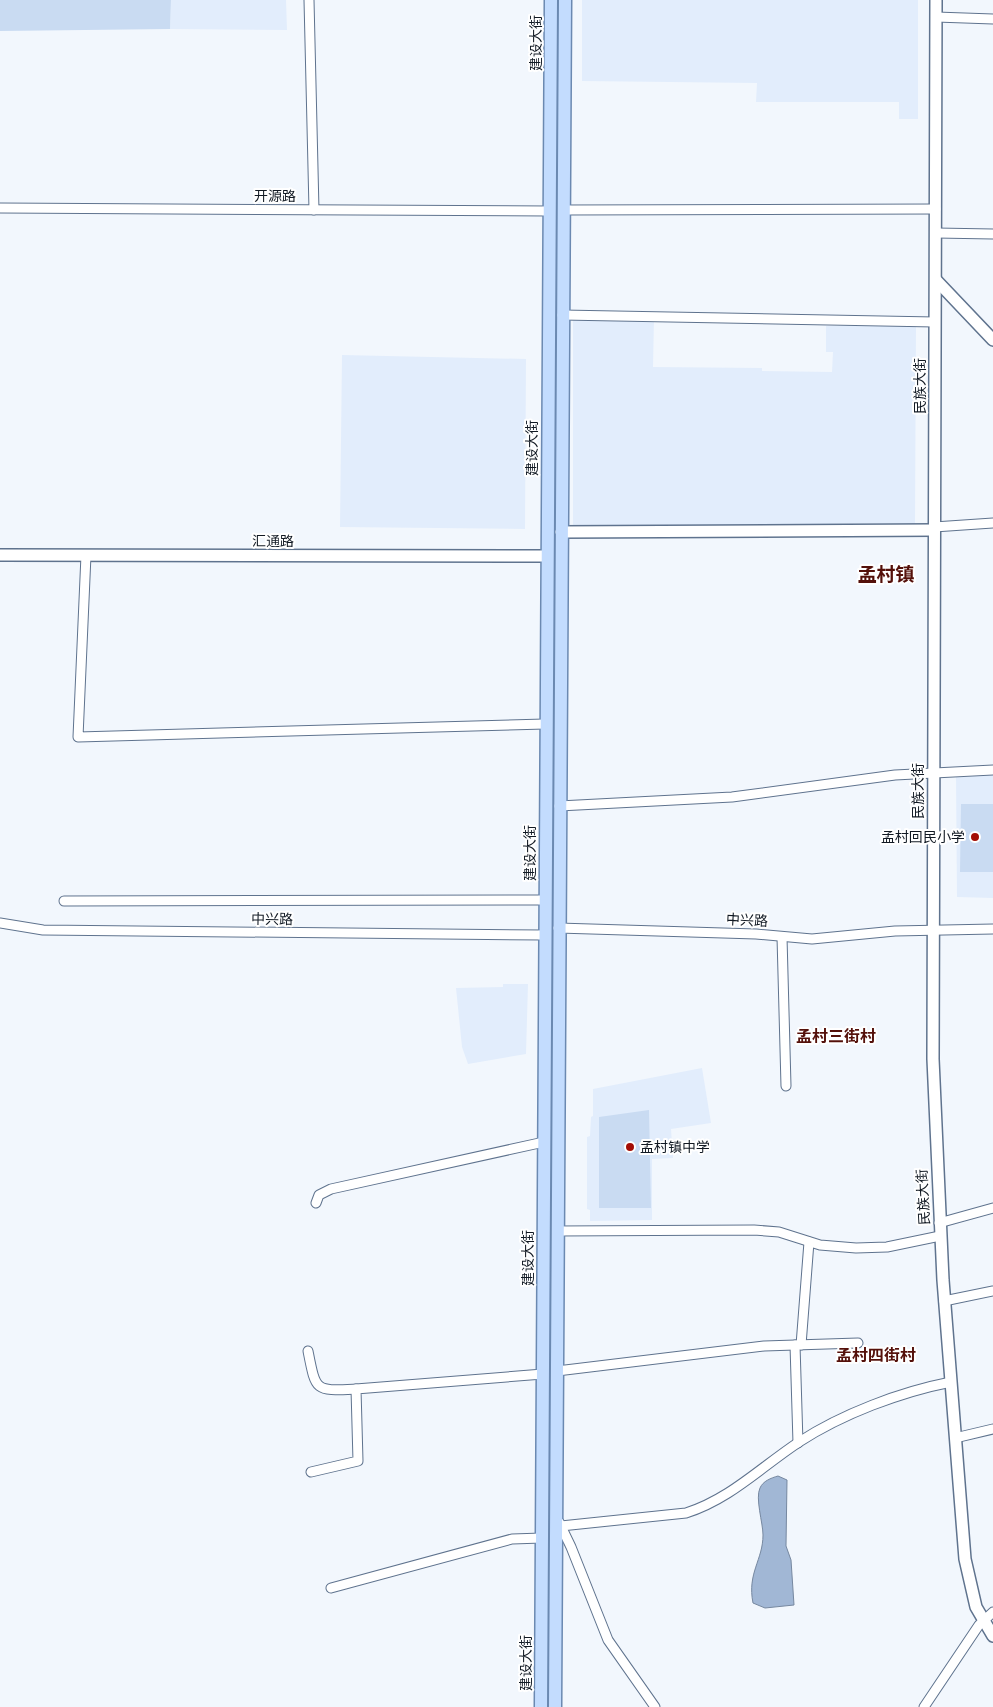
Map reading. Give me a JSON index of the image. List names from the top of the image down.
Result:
{
  "streets": {
    "main road": ["建设大街", "民族大街", "汇通路"],
    "street": ["开源路", "中兴路"]
  },
  "crossings": [
    ["建设大街", "开源路"],
    ["建设大街", "汇通路"],
    ["建设大街", "中兴路"],
    ["民族大街", "中兴路"]
  ],
  "districts": ["孟村镇", "孟村三街村", "孟村四街村"],
  "places": ["孟村回民小学", "孟村镇中学"]
}
